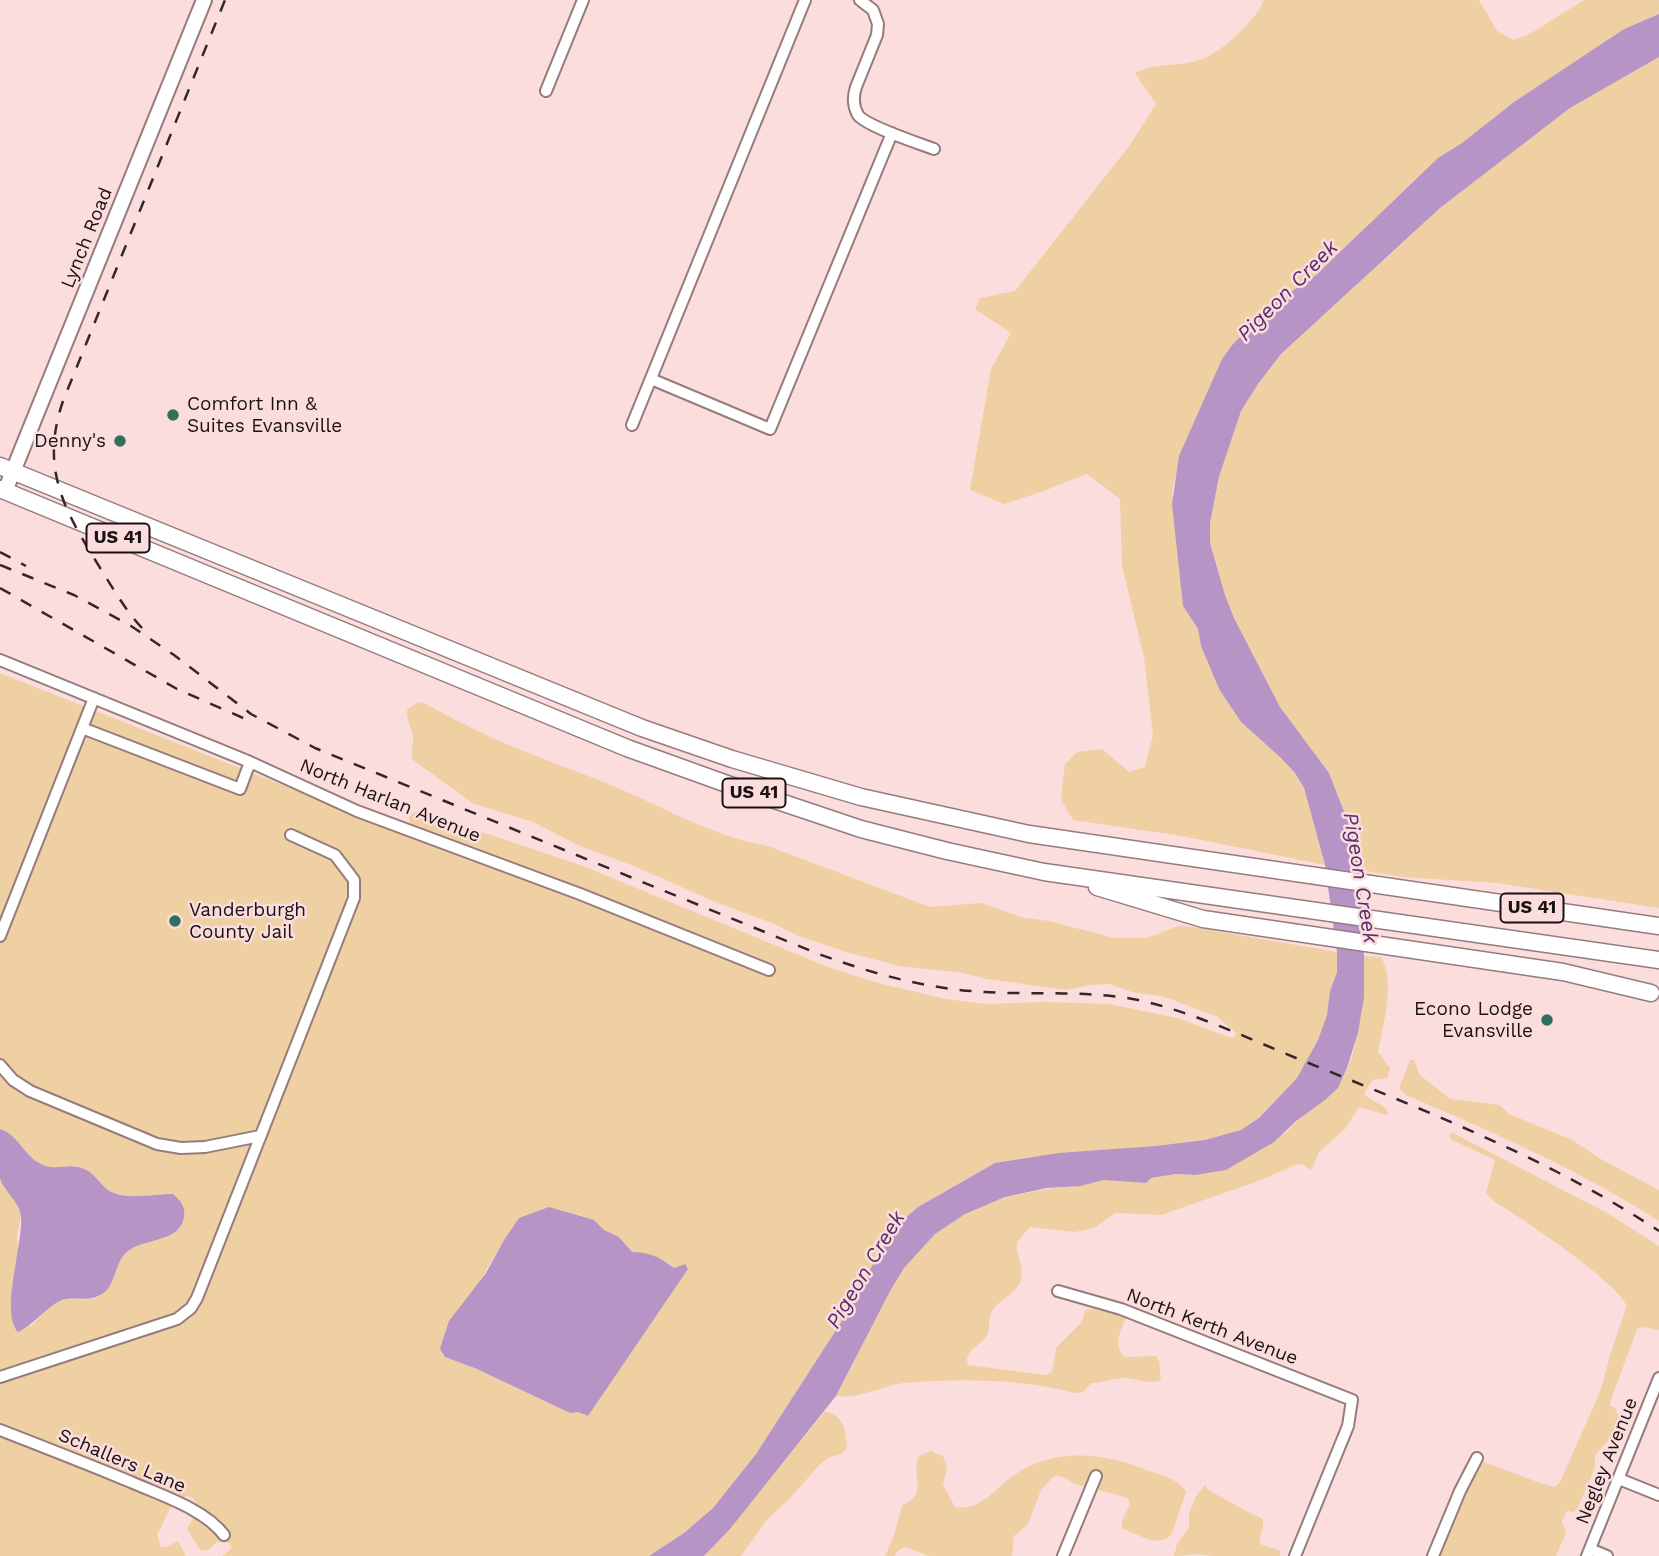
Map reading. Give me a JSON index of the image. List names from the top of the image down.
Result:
{
  "streets": {
    "highway": ["US 41"],
    "main road": ["Lynch Road"],
    "street": [
      "North Harlan Avenue",
      "North Kerth Avenue",
      "Schallers Lane",
      "Negley Avenue"
    ]
  },
  "crossings": [
    ["Lynch Road", "US 41"]
  ],
  "water": ["Pigeon Creek"],
  "places": [
    "Comfort Inn & Suites Evansville",
    "Denny's",
    "Vanderburgh County Jail",
    "Econo Lodge Evansville"
  ]
}
